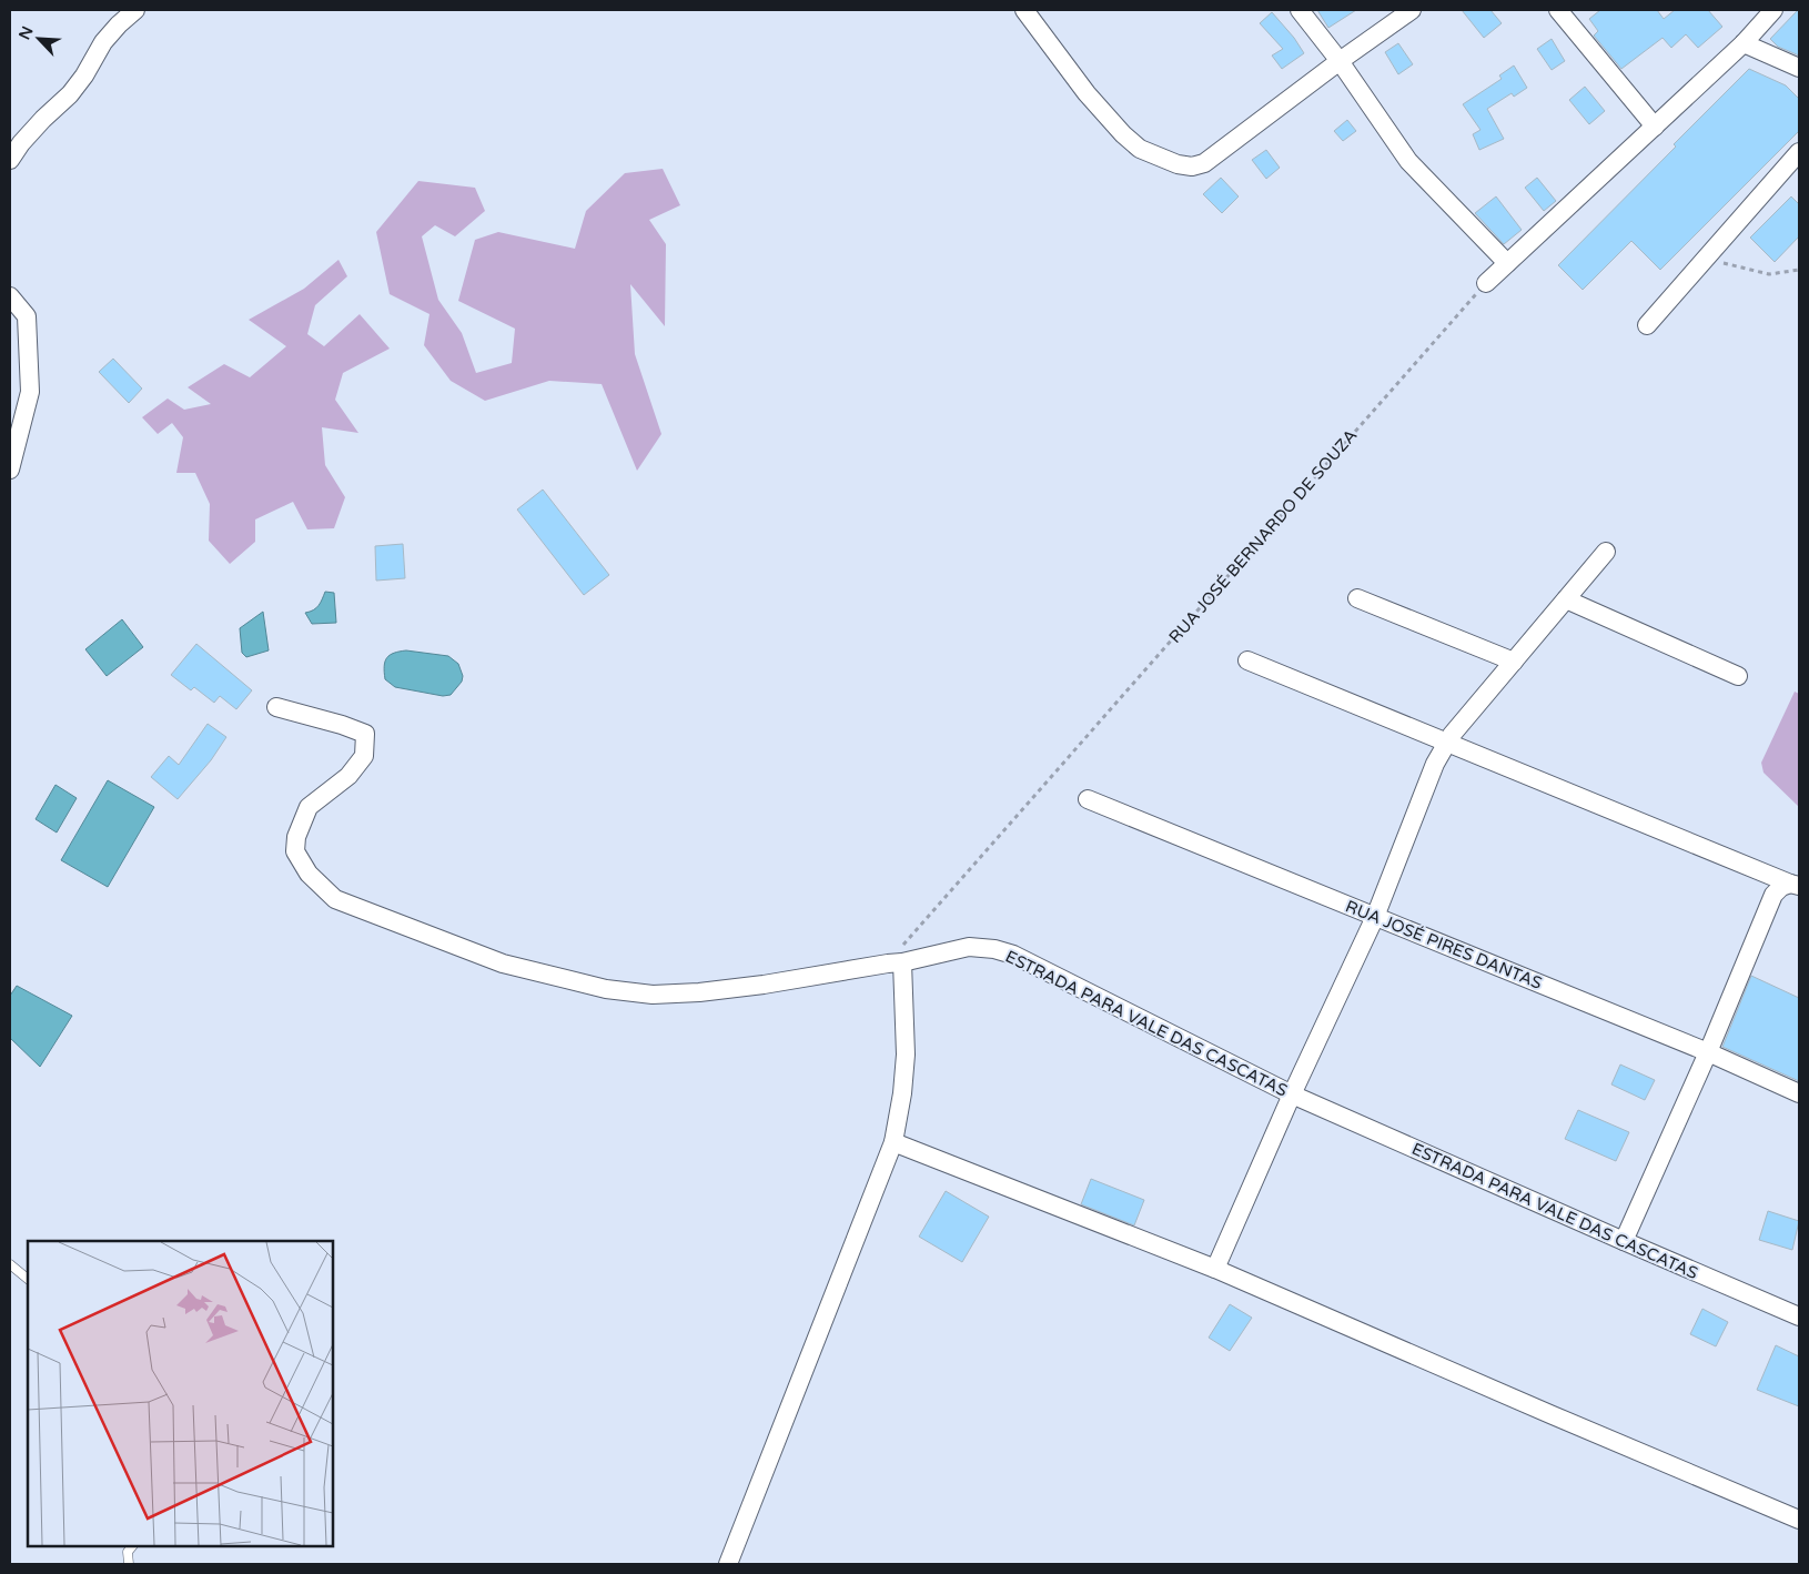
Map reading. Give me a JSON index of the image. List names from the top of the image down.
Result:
{
  "streets": {
    "street": ["RUA JOSÉ PIRES DANTAS", "ESTRADA PARA VALE DAS CASCATAS"],
    "path": ["RUA JOSÉ BERNARDO DE SOUZA"]
  },
  "crossings": [
    ["RUA JOSÉ BERNARDO DE SOUZA", "ESTRADA PARA VALE DAS CASCATAS"]
  ],
  "north": "top left"
}
